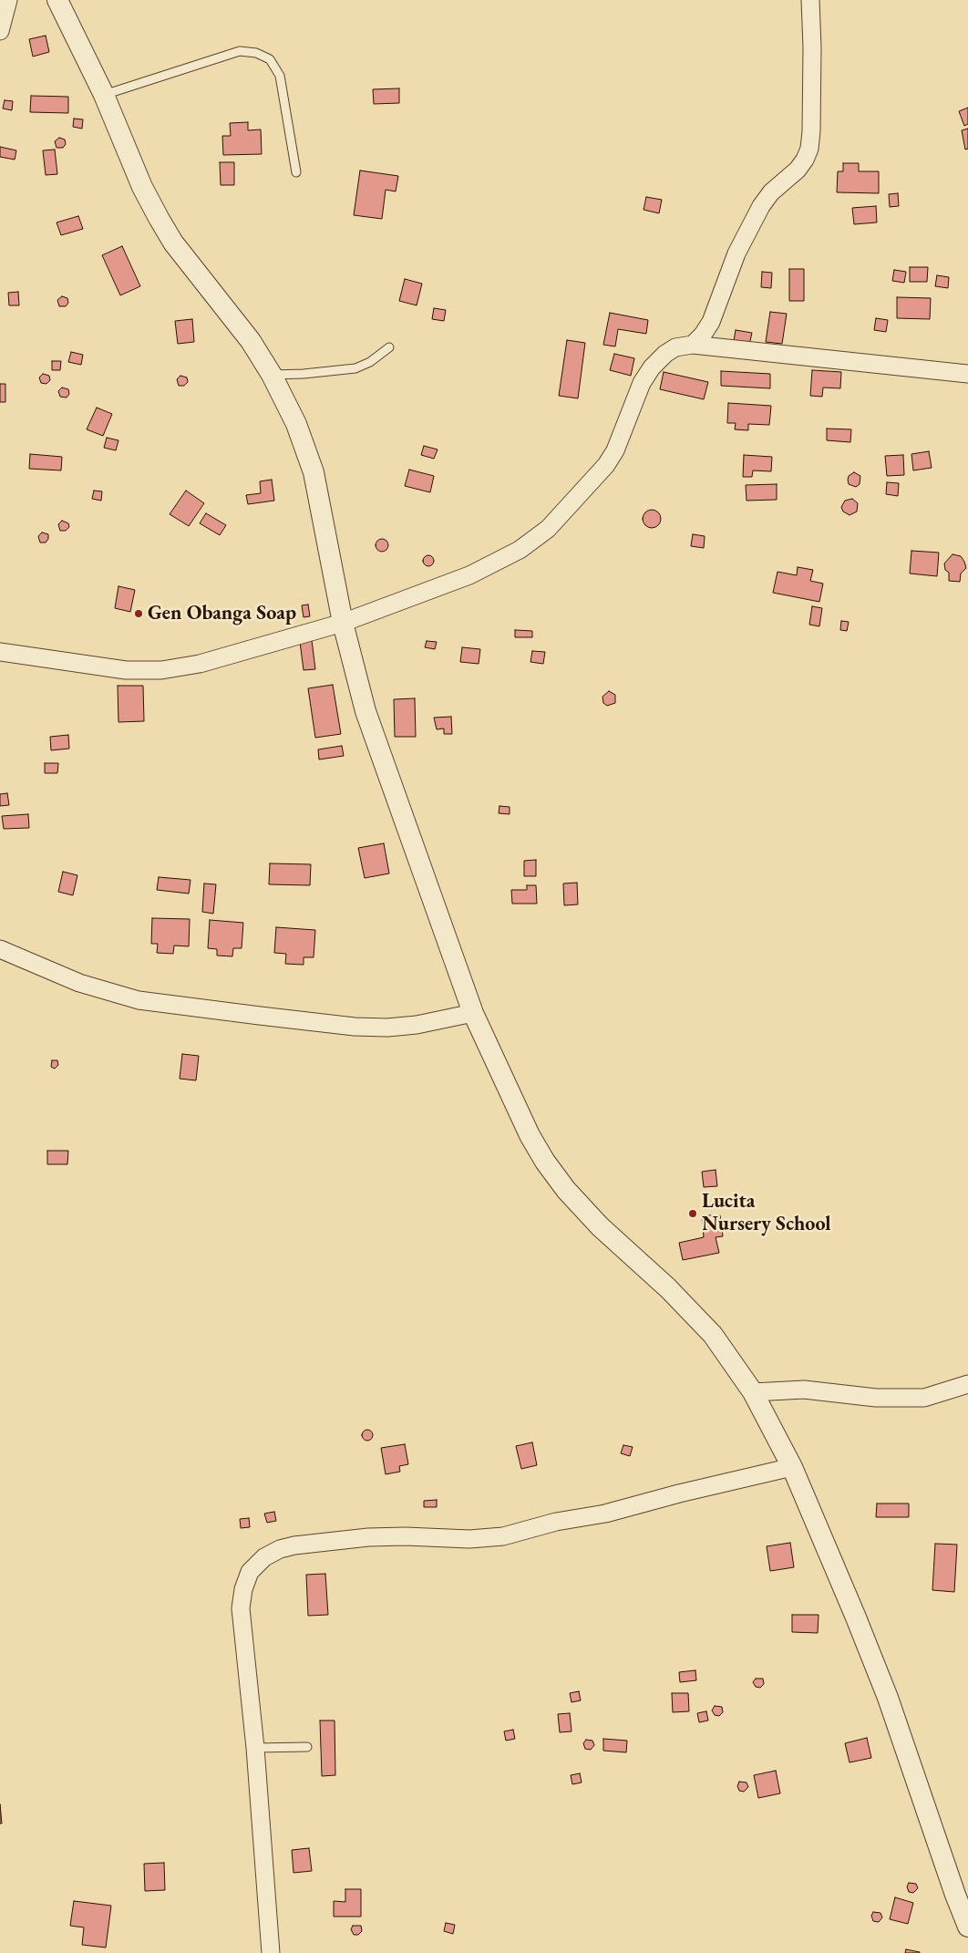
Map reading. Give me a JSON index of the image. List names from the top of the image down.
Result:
{
  "places": ["Gen Obanga Soap", "Lucita Nursery School"]
}
